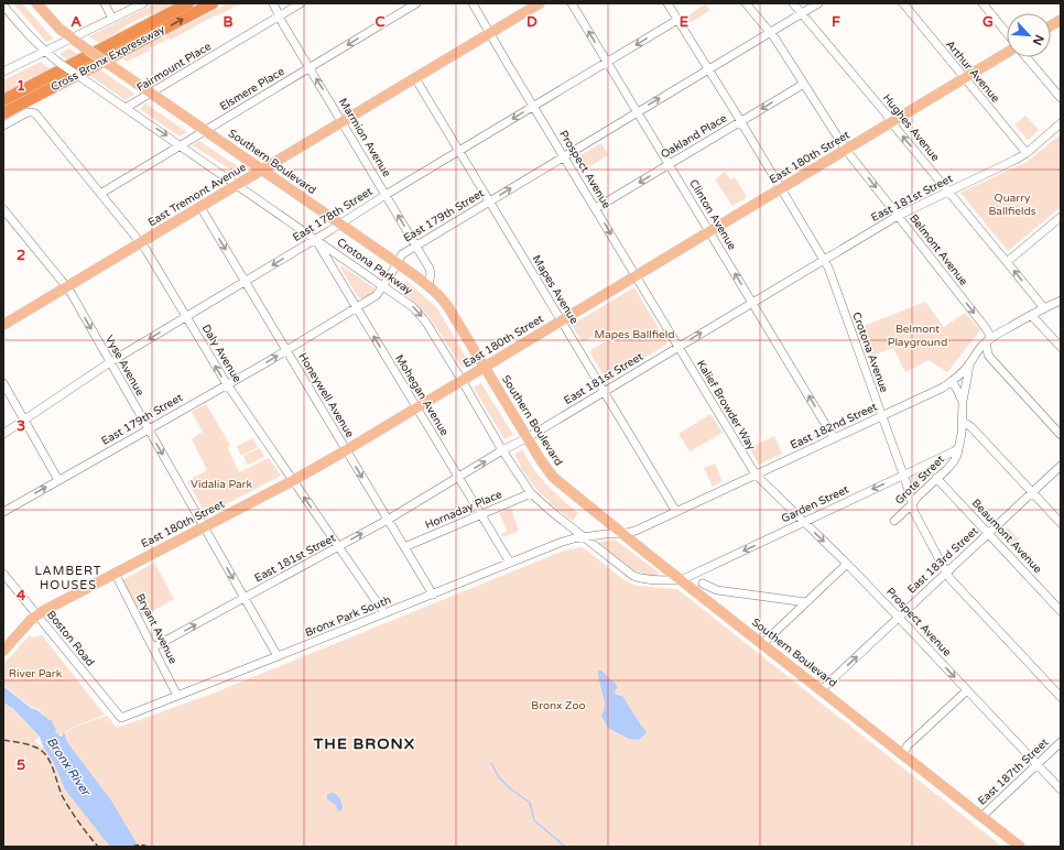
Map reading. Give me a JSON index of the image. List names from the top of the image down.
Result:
{
  "streets": {
    "highway": ["Cross Bronx Expressway"],
    "main road": ["East 180th Street", "Southern Boulevard", "East Tremont Avenue"],
    "street": [
      "Fairmount Place",
      "Arthur Avenue",
      "Elsmere Place",
      "Hughes Avenue",
      "Oakland Place",
      "Marmion Avenue",
      "Prospect Avenue",
      "East 181st Street",
      "East 178th Street",
      "Clinton Avenue",
      "East 179th Street",
      "Belmont Avenue",
      "Crotona Parkway",
      "Mapes Avenue",
      "Crotona Avenue",
      "Daly Avenue",
      "Vyse Avenue",
      "Honeywell Avenue",
      "Mohegan Avenue",
      "Kalief Browder Way",
      "East 182nd Street",
      "Grote Street",
      "Garden Street",
      "Hornaday Place",
      "Beaumont Avenue",
      "East 183rd Street",
      "Bronx Park South",
      "Bryant Avenue",
      "Boston Road",
      "East 187th Street"
    ]
  },
  "crossings": [
    ["Fairmount Place", "Marmion Avenue"],
    ["Fairmount Place", "Southern Boulevard"],
    ["Fairmount Place", "Crotona Parkway"],
    ["Arthur Avenue", "East 180th Street"],
    ["Arthur Avenue", "East 181st Street"],
    ["Elsmere Place", "Marmion Avenue"],
    ["Elsmere Place", "Southern Boulevard"],
    ["Elsmere Place", "Crotona Parkway"],
    ["Elsmere Place", "Daly Avenue"],
    ["Hughes Avenue", "East 180th Street"],
    ["Hughes Avenue", "East 181st Street"],
    ["Hughes Avenue", "East 179th Street"],
    ["Hughes Avenue", "East 182nd Street"],
    ["Oakland Place", "Prospect Avenue"],
    ["Oakland Place", "Clinton Avenue"],
    ["Oakland Place", "Belmont Avenue"],
    ["Oakland Place", "Crotona Avenue"],
    ["Marmion Avenue", "Southern Boulevard"],
    ["Marmion Avenue", "East Tremont Avenue"],
    ["Marmion Avenue", "East 178th Street"],
    ["Marmion Avenue", "East 179th Street"],
    ["East 180th Street", "Southern Boulevard"],
    ["East 180th Street", "Prospect Avenue"],
    ["East 180th Street", "Clinton Avenue"],
    ["East 180th Street", "Belmont Avenue"],
    ["East 180th Street", "Crotona Parkway"],
    ["East 180th Street", "Mapes Avenue"],
    ["East 180th Street", "Crotona Avenue"],
    ["East 180th Street", "Daly Avenue"],
    ["East 180th Street", "Vyse Avenue"],
    ["East 180th Street", "Honeywell Avenue"],
    ["East 180th Street", "Mohegan Avenue"],
    ["East 180th Street", "Bryant Avenue"],
    ["East 180th Street", "Boston Road"],
    ["Southern Boulevard", "East Tremont Avenue"],
    ["Southern Boulevard", "East 181st Street"],
    ["Southern Boulevard", "East 178th Street"],
    ["Southern Boulevard", "East 179th Street"],
    ["Southern Boulevard", "Crotona Parkway"],
    ["Southern Boulevard", "East 182nd Street"],
    ["Southern Boulevard", "Garden Street"],
    ["Southern Boulevard", "East 183rd Street"],
    ["Southern Boulevard", "East 187th Street"],
    ["Prospect Avenue", "East Tremont Avenue"],
    ["Prospect Avenue", "East 181st Street"],
    ["Prospect Avenue", "East 178th Street"],
    ["Prospect Avenue", "East 179th Street"],
    ["Prospect Avenue", "Kalief Browder Way"],
    ["Prospect Avenue", "East 182nd Street"],
    ["Prospect Avenue", "Garden Street"],
    ["Prospect Avenue", "East 183rd Street"],
    ["Prospect Avenue", "East 187th Street"],
    ["East Tremont Avenue", "Crotona Parkway"],
    ["East Tremont Avenue", "Mapes Avenue"],
    ["East Tremont Avenue", "Daly Avenue"],
    ["East Tremont Avenue", "Vyse Avenue"],
    ["East Tremont Avenue", "Honeywell Avenue"],
    ["East 181st Street", "Clinton Avenue"],
    ["East 181st Street", "Belmont Avenue"],
    ["East 181st Street", "Crotona Parkway"],
    ["East 181st Street", "Mapes Avenue"],
    ["East 181st Street", "Crotona Avenue"],
    ["East 181st Street", "Daly Avenue"],
    ["East 181st Street", "Vyse Avenue"],
    ["East 181st Street", "Honeywell Avenue"],
    ["East 181st Street", "Mohegan Avenue"],
    ["East 181st Street", "Kalief Browder Way"],
    ["East 181st Street", "Bryant Avenue"],
    ["East 178th Street", "Clinton Avenue"],
    ["East 178th Street", "Crotona Parkway"],
    ["East 178th Street", "Mapes Avenue"],
    ["East 178th Street", "Crotona Avenue"],
    ["East 178th Street", "Daly Avenue"],
    ["East 178th Street", "Vyse Avenue"],
    ["East 178th Street", "Honeywell Avenue"],
    ["East 178th Street", "Mohegan Avenue"],
    ["Clinton Avenue", "East 179th Street"],
    ["Clinton Avenue", "East 182nd Street"],
    ["East 179th Street", "Belmont Avenue"],
    ["East 179th Street", "Crotona Parkway"],
    ["East 179th Street", "Mapes Avenue"],
    ["East 179th Street", "Crotona Avenue"],
    ["East 179th Street", "Daly Avenue"],
    ["East 179th Street", "Vyse Avenue"],
    ["East 179th Street", "Honeywell Avenue"],
    ["East 179th Street", "Mohegan Avenue"],
    ["Belmont Avenue", "East 182nd Street"],
    ["Crotona Parkway", "Mohegan Avenue"],
    ["Crotona Parkway", "East 182nd Street"],
    ["Crotona Parkway", "Garden Street"],
    ["Crotona Parkway", "Hornaday Place"],
    ["Crotona Parkway", "Bronx Park South"],
    ["Mapes Avenue", "East 182nd Street"],
    ["Crotona Avenue", "East 182nd Street"],
    ["Crotona Avenue", "Grote Street"],
    ["Crotona Avenue", "Garden Street"],
    ["Crotona Avenue", "East 183rd Street"],
    ["Daly Avenue", "Bronx Park South"],
    ["Vyse Avenue", "Bronx Park South"],
    ["Honeywell Avenue", "Hornaday Place"],
    ["Honeywell Avenue", "Bronx Park South"],
    ["Mohegan Avenue", "Hornaday Place"],
    ["Mohegan Avenue", "Bronx Park South"],
    ["Kalief Browder Way", "East 182nd Street"],
    ["East 182nd Street", "Grote Street"],
    ["East 182nd Street", "Bronx Park South"],
    ["Grote Street", "Garden Street"],
    ["Grote Street", "Beaumont Avenue"],
    ["Beaumont Avenue", "East 183rd Street"],
    ["Bronx Park South", "Bryant Avenue"],
    ["Bronx Park South", "Boston Road"]
  ],
  "one_way": [
    "Hughes Avenue",
    "Oakland Place",
    "Marmion Avenue",
    "East 178th Street",
    "Clinton Avenue",
    "Belmont Avenue",
    "Vyse Avenue",
    "Honeywell Avenue",
    "Garden Street"
  ],
  "districts": ["LAMBERT HOUSES", "THE BRONX"],
  "water": ["Bronx River"],
  "parks": [
    "Quarry Ballfields",
    "Belmont Playground",
    "Mapes Ballfield",
    "Vidalia Park",
    "River Park",
    "Bronx Zoo"
  ],
  "north": "bottom right",
  "grid": {
    "columns": [
      "A",
      "B",
      "C",
      "D",
      "E",
      "F",
      "G"
    ],
    "rows": [
      "1",
      "2",
      "3",
      "4",
      "5"
    ]
  }
}
